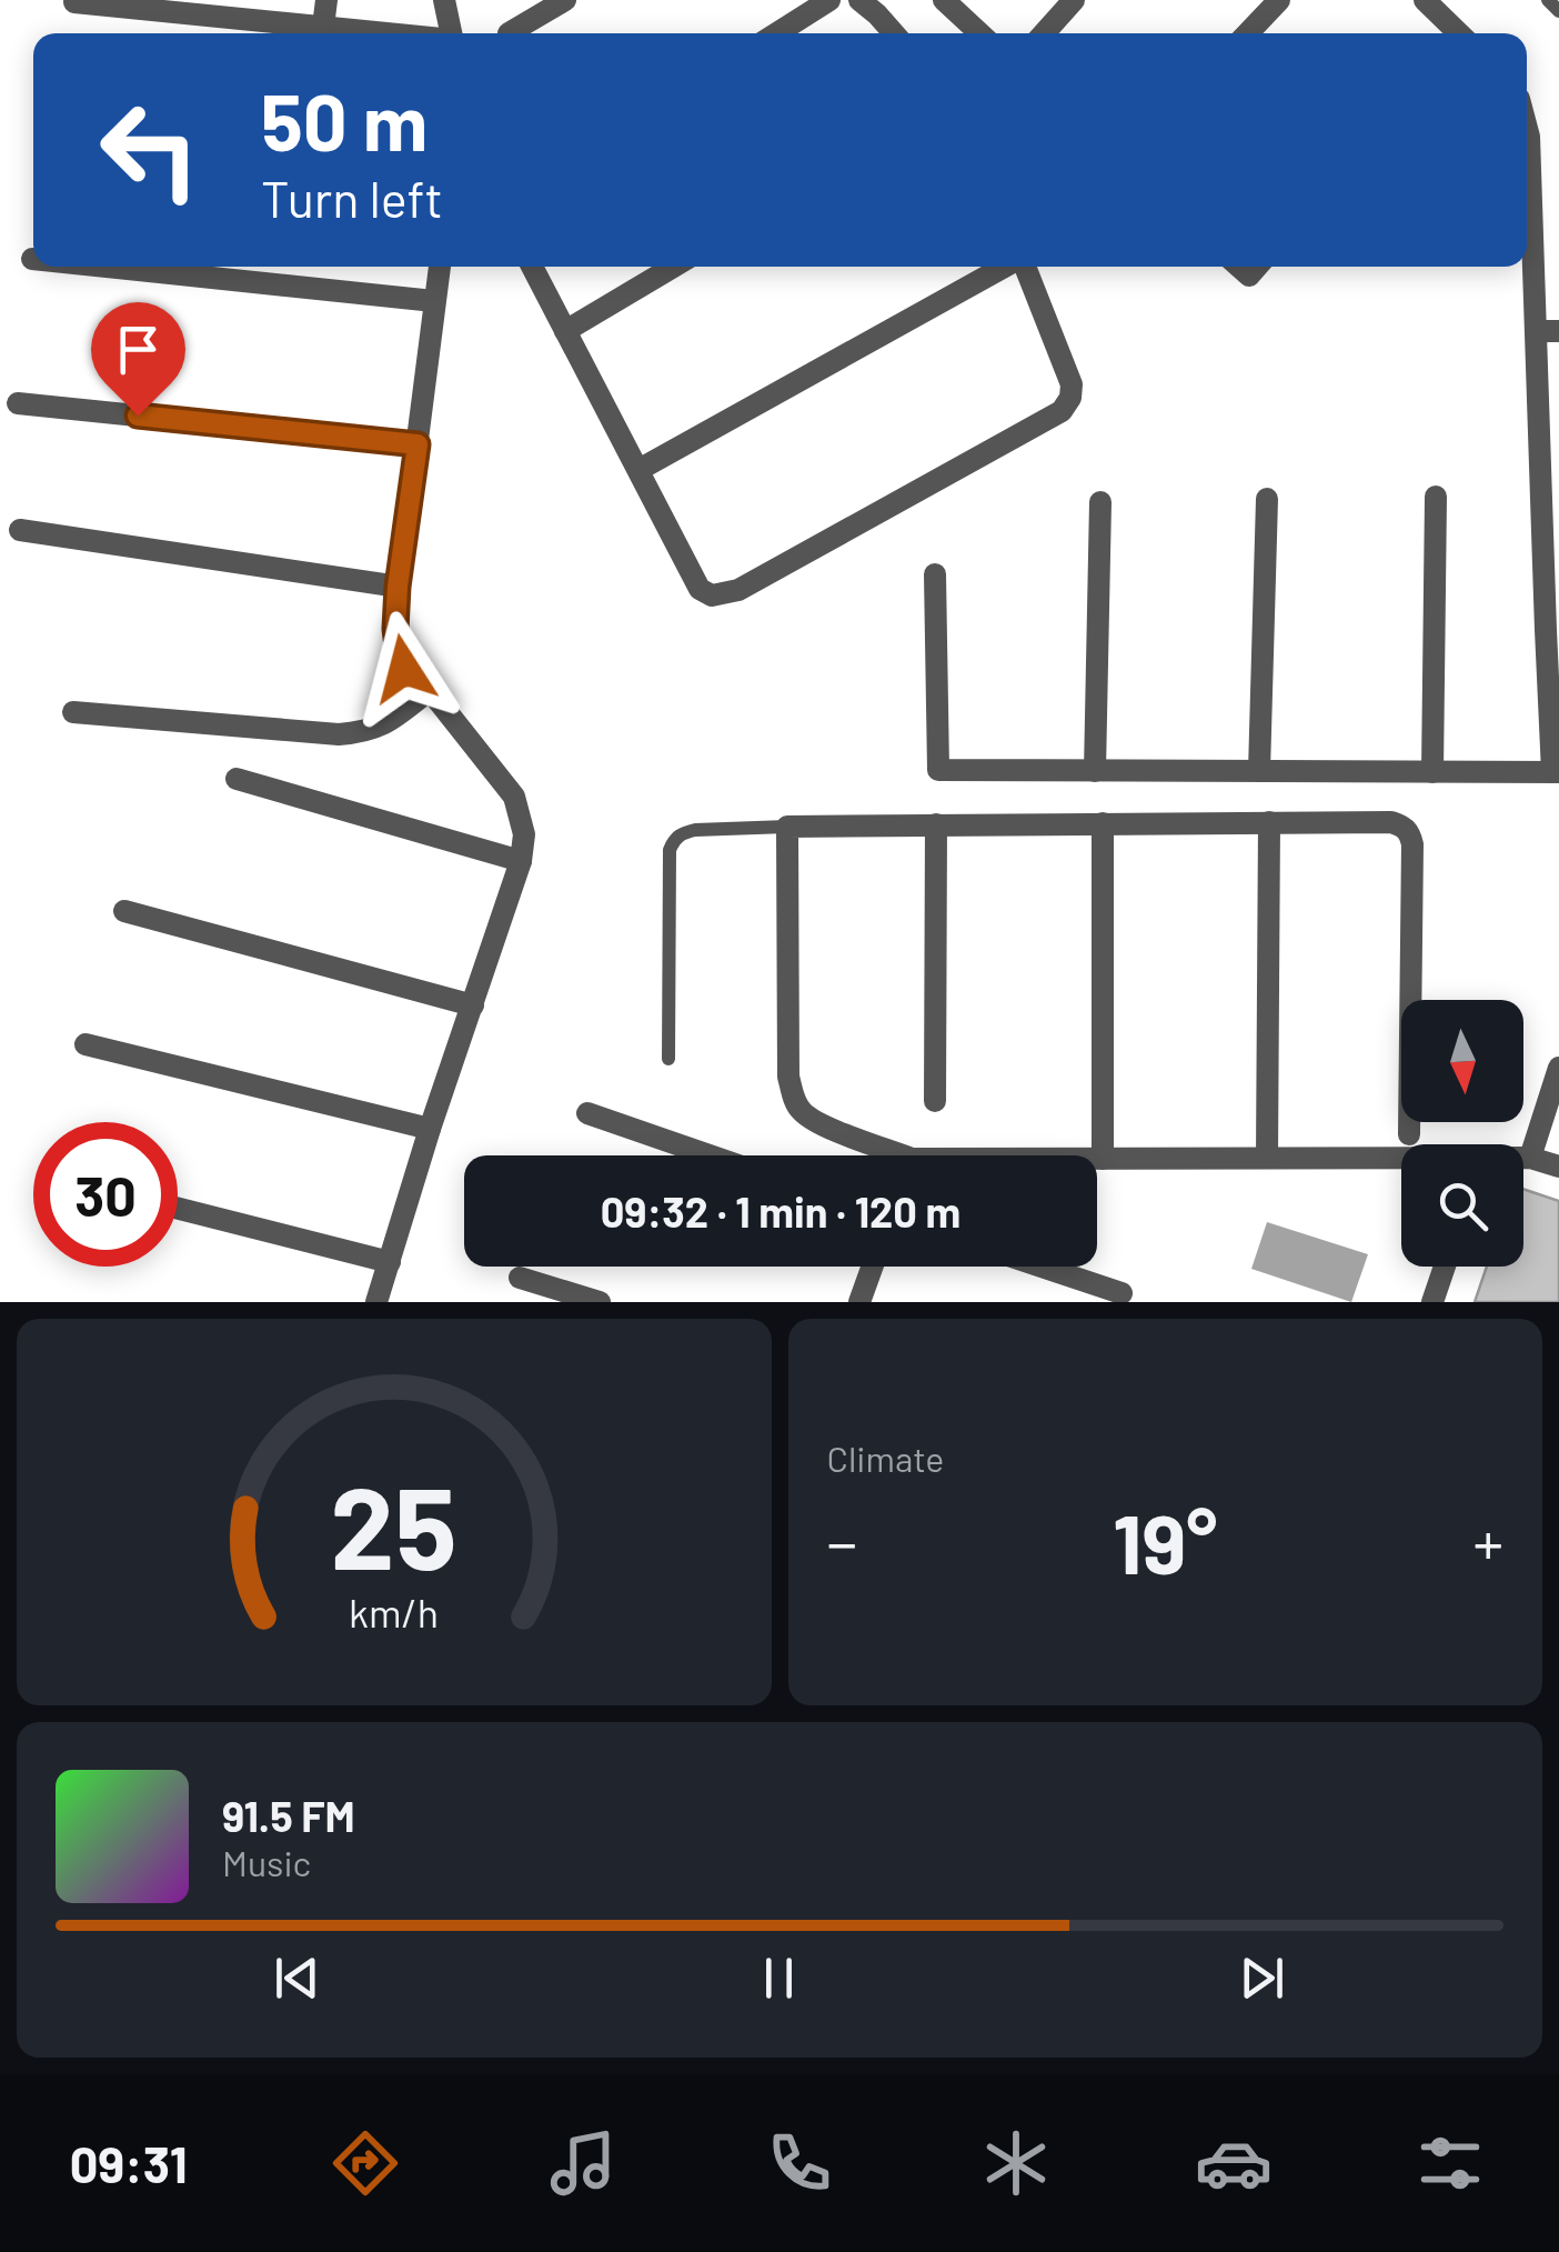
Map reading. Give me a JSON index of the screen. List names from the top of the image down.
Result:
{
  "north": "bottom",
  "page": {
    "turn": ["50 m", "Turn left"],
    "limit": "30",
    "trip": "09:32 · 1 min · 120 m",
    "tile": "Climate",
    "heat": ["−", "19°", "+"],
    "song": ["91.5 FM", "Music"],
    "tabs": "09:31",
    "gauge": ["25", "km/h"]
  }
}
